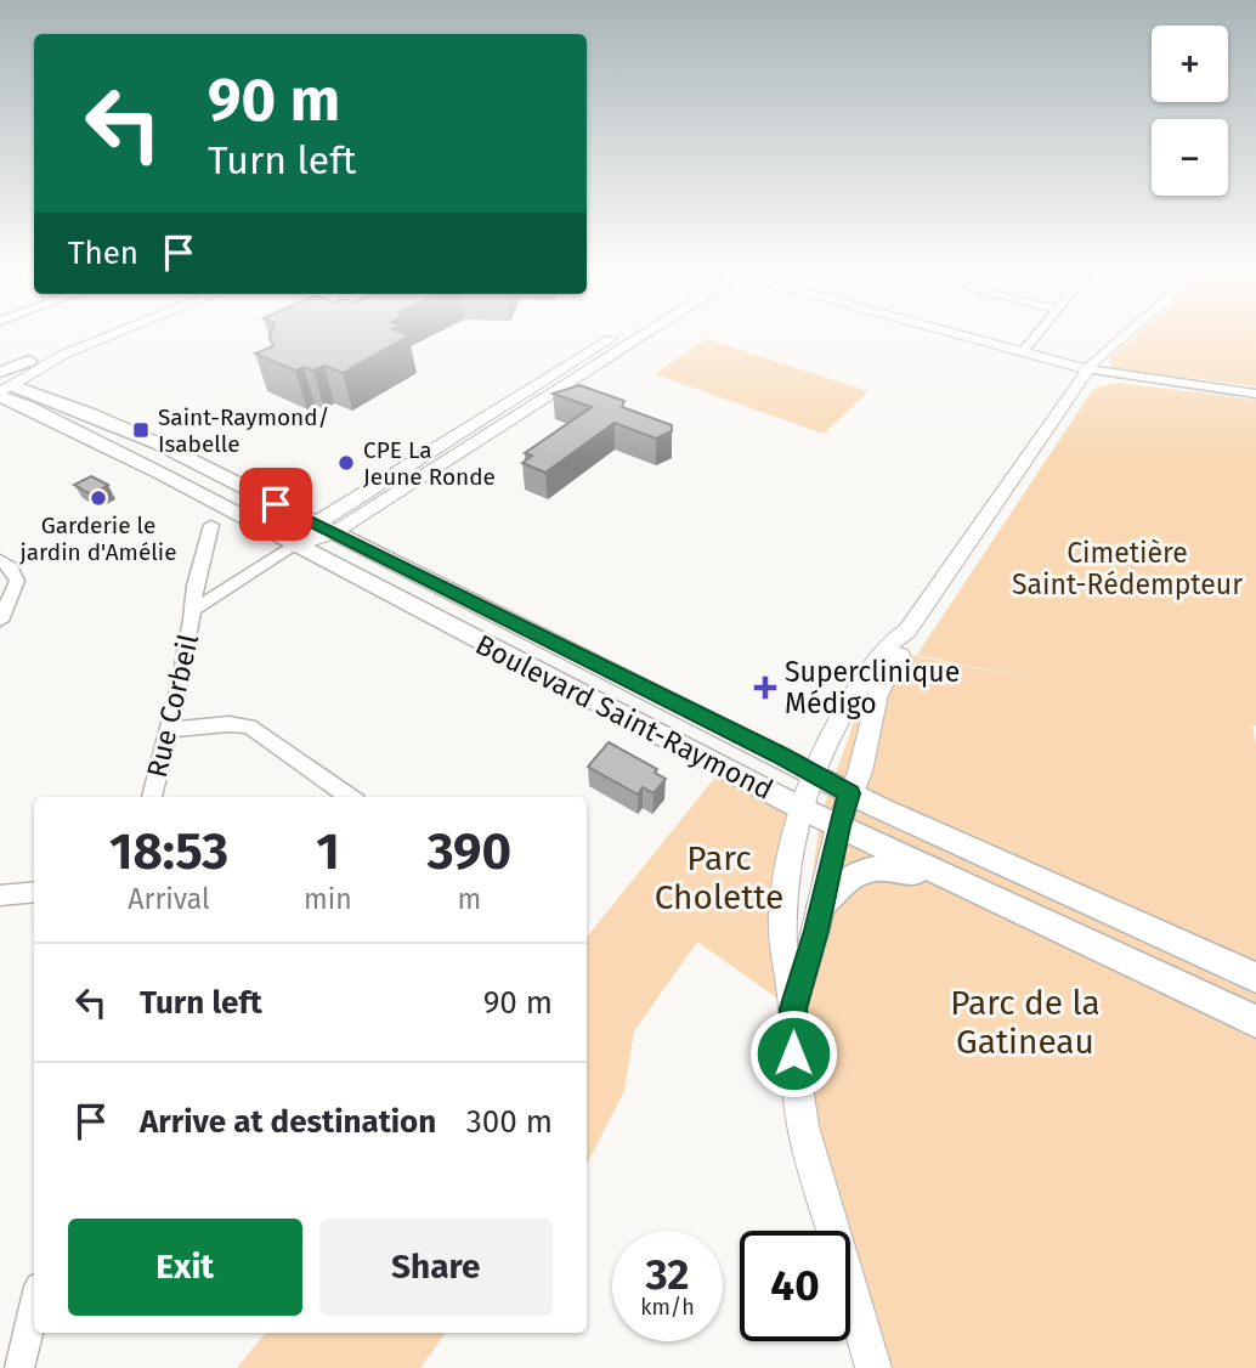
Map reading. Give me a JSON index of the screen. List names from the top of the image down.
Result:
{
  "streets": {
    "main road": ["Boulevard Saint-Raymond"],
    "street": ["Rue Corbeil"]
  },
  "crossings": [
    ["Rue Corbeil", "Boulevard Saint-Raymond"]
  ],
  "parks": ["Cimetière Saint-Rédempteur", "Parc Cholette", "Parc de la Gatineau"],
  "places": {
    "transit": ["Saint-Raymond/ Isabelle"],
    "other": ["CPE La Jeune Ronde", "Garderie le jardin d'Amélie"],
    "health": ["Superclinique Médigo"]
  },
  "page": {
    "map_buttons": ["+", "−"],
    "turn": ["90 m", "Turn left"],
    "then": "Then",
    "eta": [
      "18:53",
      "Arrival",
      "1",
      "min",
      "390",
      "m"
    ],
    "list": [
      {
        "name": "Turn left",
        "value": "90 m"
      },
      {
        "name": "Arrive at destination",
        "value": "300 m"
      }
    ],
    "buttons": ["Exit", "Share"],
    "speed": "32 km/h",
    "limit": "40"
  }
}
